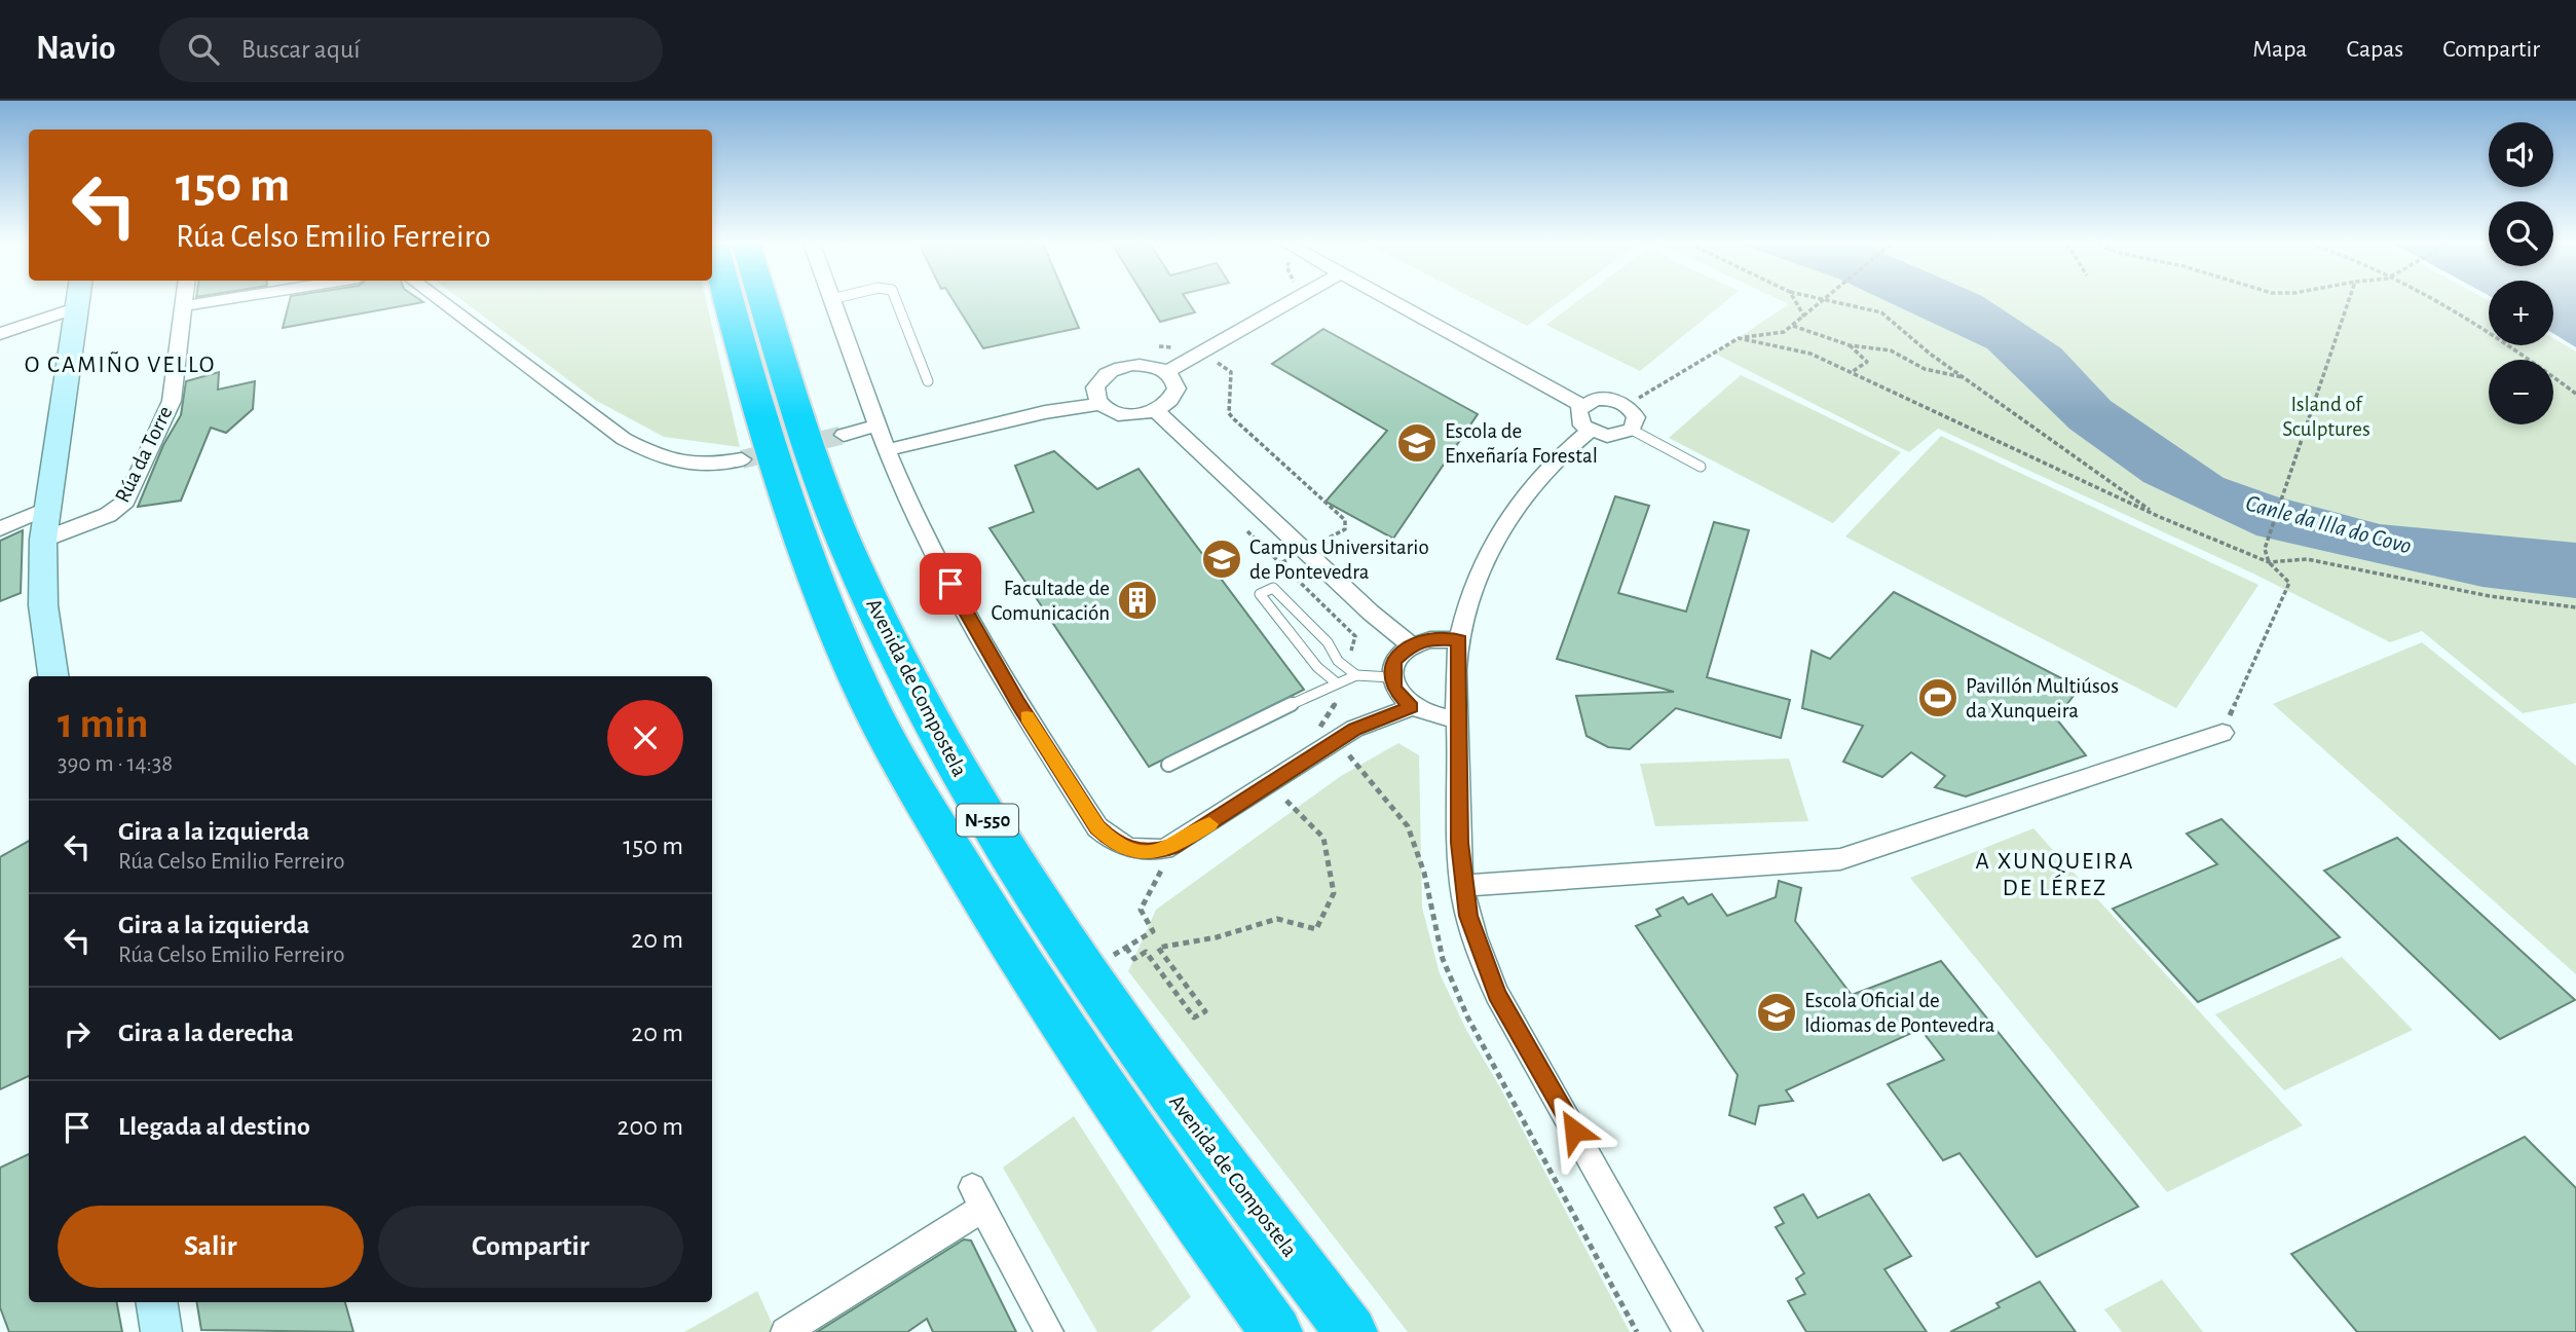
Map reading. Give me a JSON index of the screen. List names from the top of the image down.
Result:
{
  "streets": {
    "highway": ["Avenida de Compostela", "N-550"],
    "street": ["Rúa da Torre"]
  },
  "districts": ["O CAMIÑO VELLO", "A XUNQUEIRA DE LÉREZ"],
  "water": ["Canle da Illa do Covo"],
  "parks": ["Island of Sculptures"],
  "places": {
    "school or university": ["Escola de Enxeñaría Forestal", "Campus Universitario de Pontevedra", "Escola Oficial de Idiomas de Pontevedra"],
    "building": ["Facultade de Comunicación"],
    "sports": ["Pavillón Multiúsos da Xunqueira"]
  },
  "page": {
    "header": "Navio",
    "search": "Buscar aquí",
    "nav": ["Mapa", "Capas", "Compartir"],
    "map_buttons": ["+", "−"],
    "turn": ["150 m", "Rúa Celso Emilio Ferreiro"],
    "heading": ["1 min", "390 m · 14:38"],
    "list": [
      {
        "name": "Gira a la izquierda",
        "note": "Rúa Celso Emilio Ferreiro",
        "value": "150 m"
      },
      {
        "name": "Gira a la izquierda",
        "note": "Rúa Celso Emilio Ferreiro",
        "value": "20 m"
      },
      {
        "name": "Gira a la derecha",
        "value": "20 m"
      },
      {
        "name": "Llegada al destino",
        "value": "200 m"
      }
    ],
    "buttons": ["Salir", "Compartir"]
  }
}
